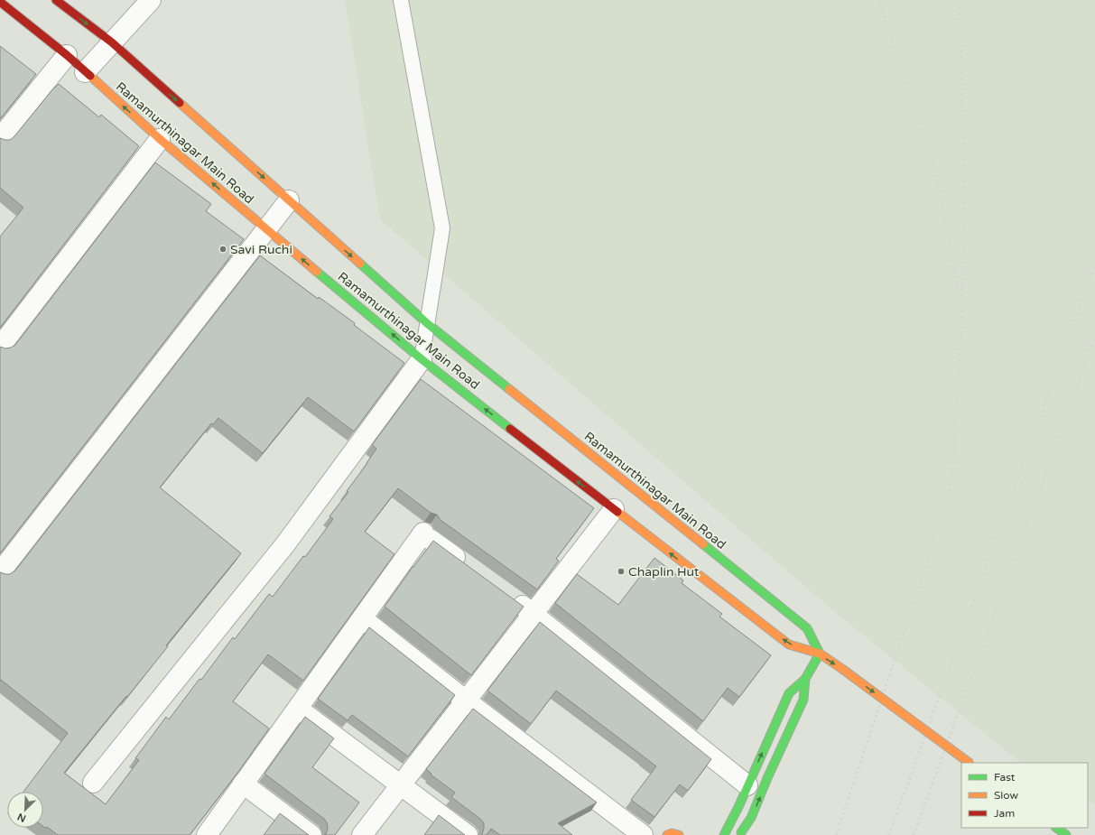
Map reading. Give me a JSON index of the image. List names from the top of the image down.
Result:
{
  "streets": {
    "main road": ["Ramamurthinagar Main Road"]
  },
  "places": ["Savi Ruchi", "Chaplin Hut"],
  "legend": ["Fast", "Slow", "Jam"],
  "north": "bottom left"
}
